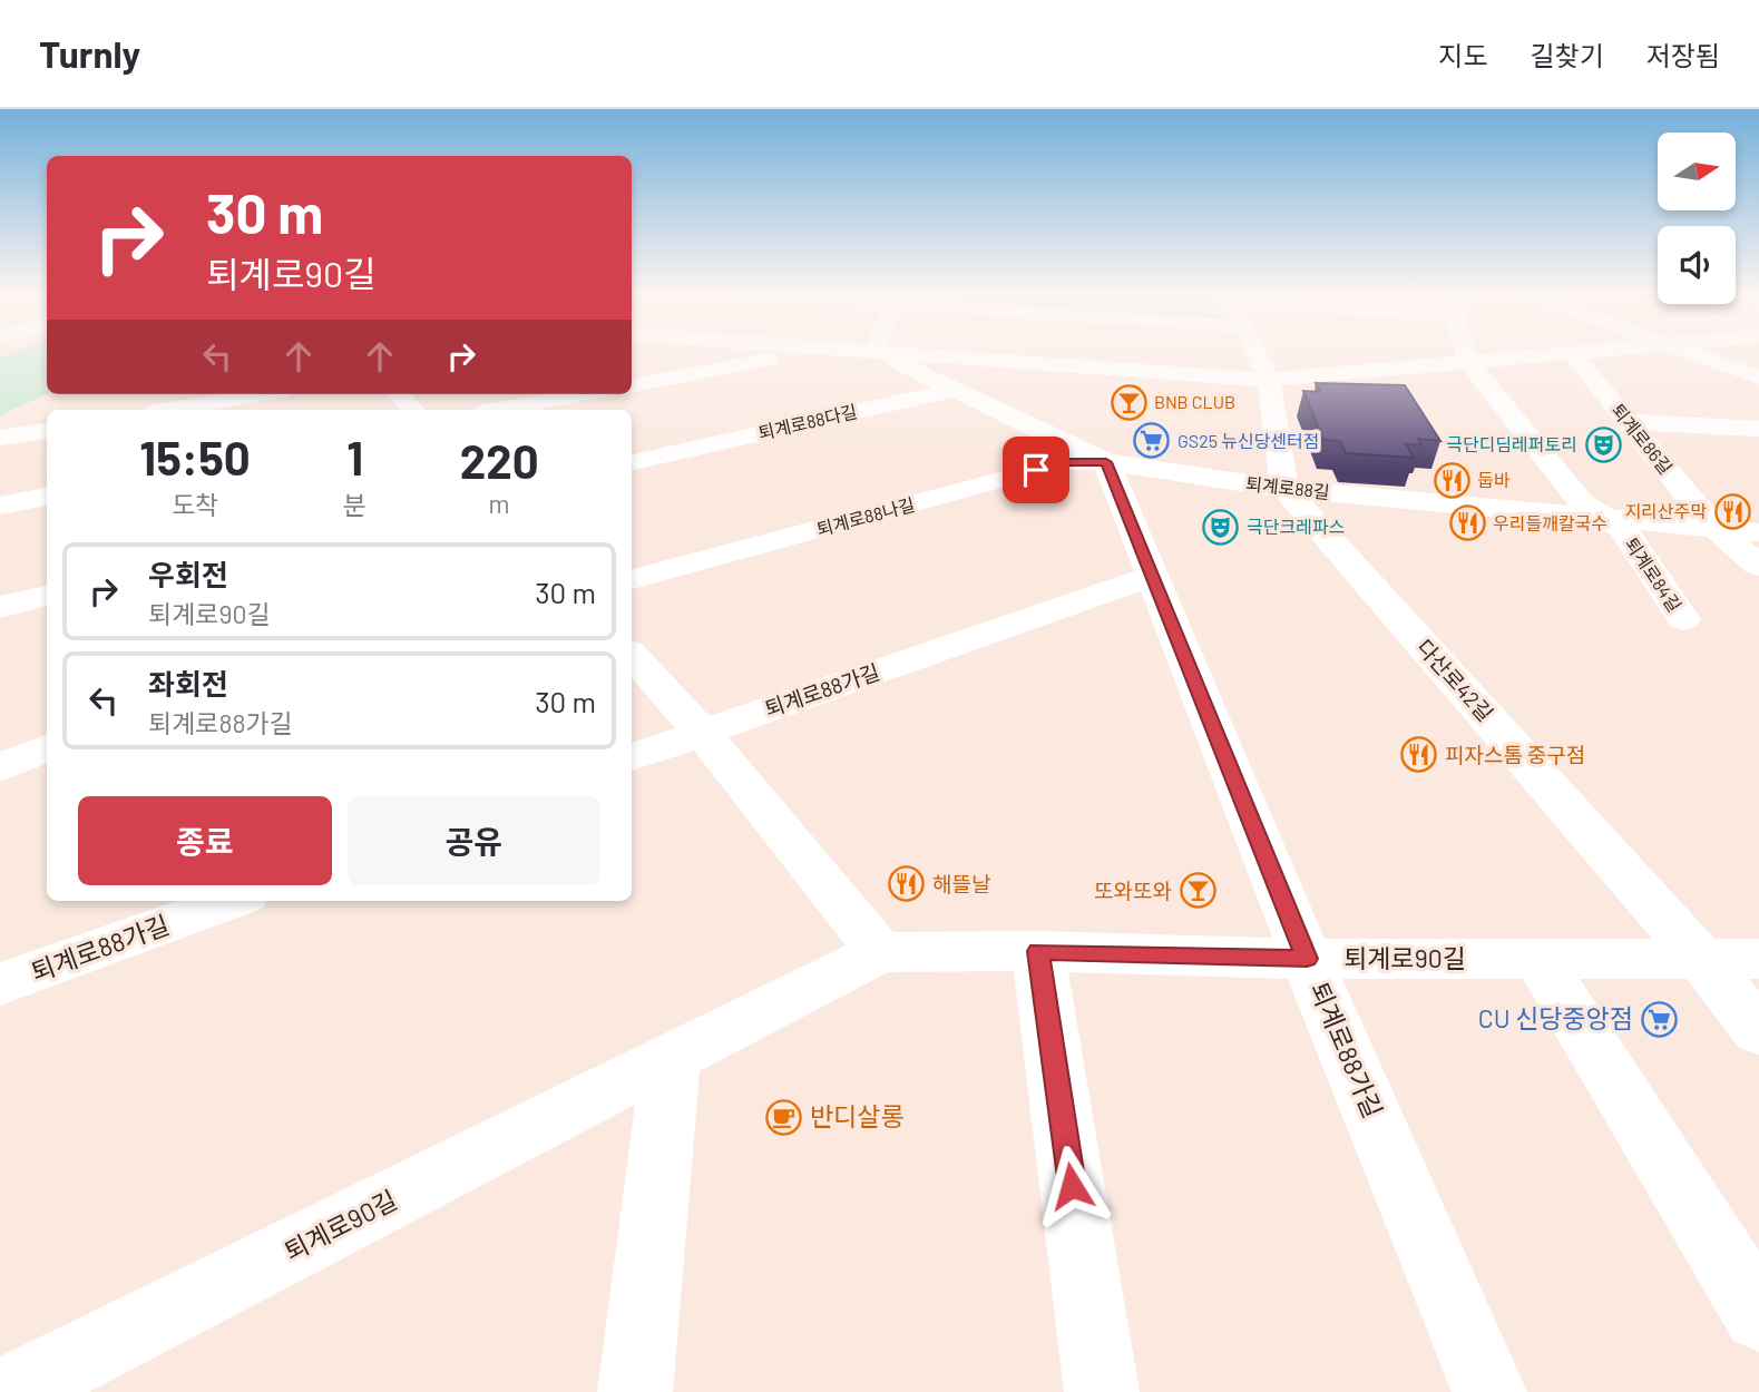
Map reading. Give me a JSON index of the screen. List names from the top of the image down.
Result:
{
  "streets": {
    "street": [
      "퇴계로88다길",
      "퇴계로86길",
      "퇴계로88길",
      "퇴계로88나길",
      "퇴계로84길",
      "다산로42길",
      "퇴계로88가길",
      "퇴계로90길"
    ]
  },
  "crossings": [
    ["퇴계로88다길", "퇴계로88길"],
    ["퇴계로86길", "퇴계로88길"],
    ["퇴계로88길", "퇴계로88나길"],
    ["퇴계로88길", "퇴계로84길"],
    ["퇴계로88길", "다산로42길"],
    ["퇴계로88길", "퇴계로88가길"],
    ["퇴계로88나길", "퇴계로88가길"],
    ["다산로42길", "퇴계로90길"],
    ["퇴계로88가길", "퇴계로90길"]
  ],
  "places": {
    "bar": ["BNB CLUB", "또와또와"],
    "supermarket": ["GS25 뉴신당센터점", "CU 신당중앙점"],
    "theatre": ["극단디딤레퍼토리", "극단크레파스"],
    "restaurant": [
      "둡바",
      "지리산주막",
      "우리들깨칼국수",
      "피자스톰 중구점",
      "해뜰날"
    ],
    "cafe": ["반디살롱"]
  },
  "north": "right",
  "page": {
    "header": "Turnly",
    "nav": ["지도", "길찾기", "저장됨"],
    "turn": ["30 m", "퇴계로90길"],
    "eta": [
      "15:50",
      "도착",
      "1",
      "분",
      "220",
      "m"
    ],
    "list": [
      {
        "name": "우회전",
        "note": "퇴계로90길",
        "value": "30 m"
      },
      {
        "name": "좌회전",
        "note": "퇴계로88가길",
        "value": "30 m"
      }
    ],
    "buttons": ["종료", "공유"]
  }
}
